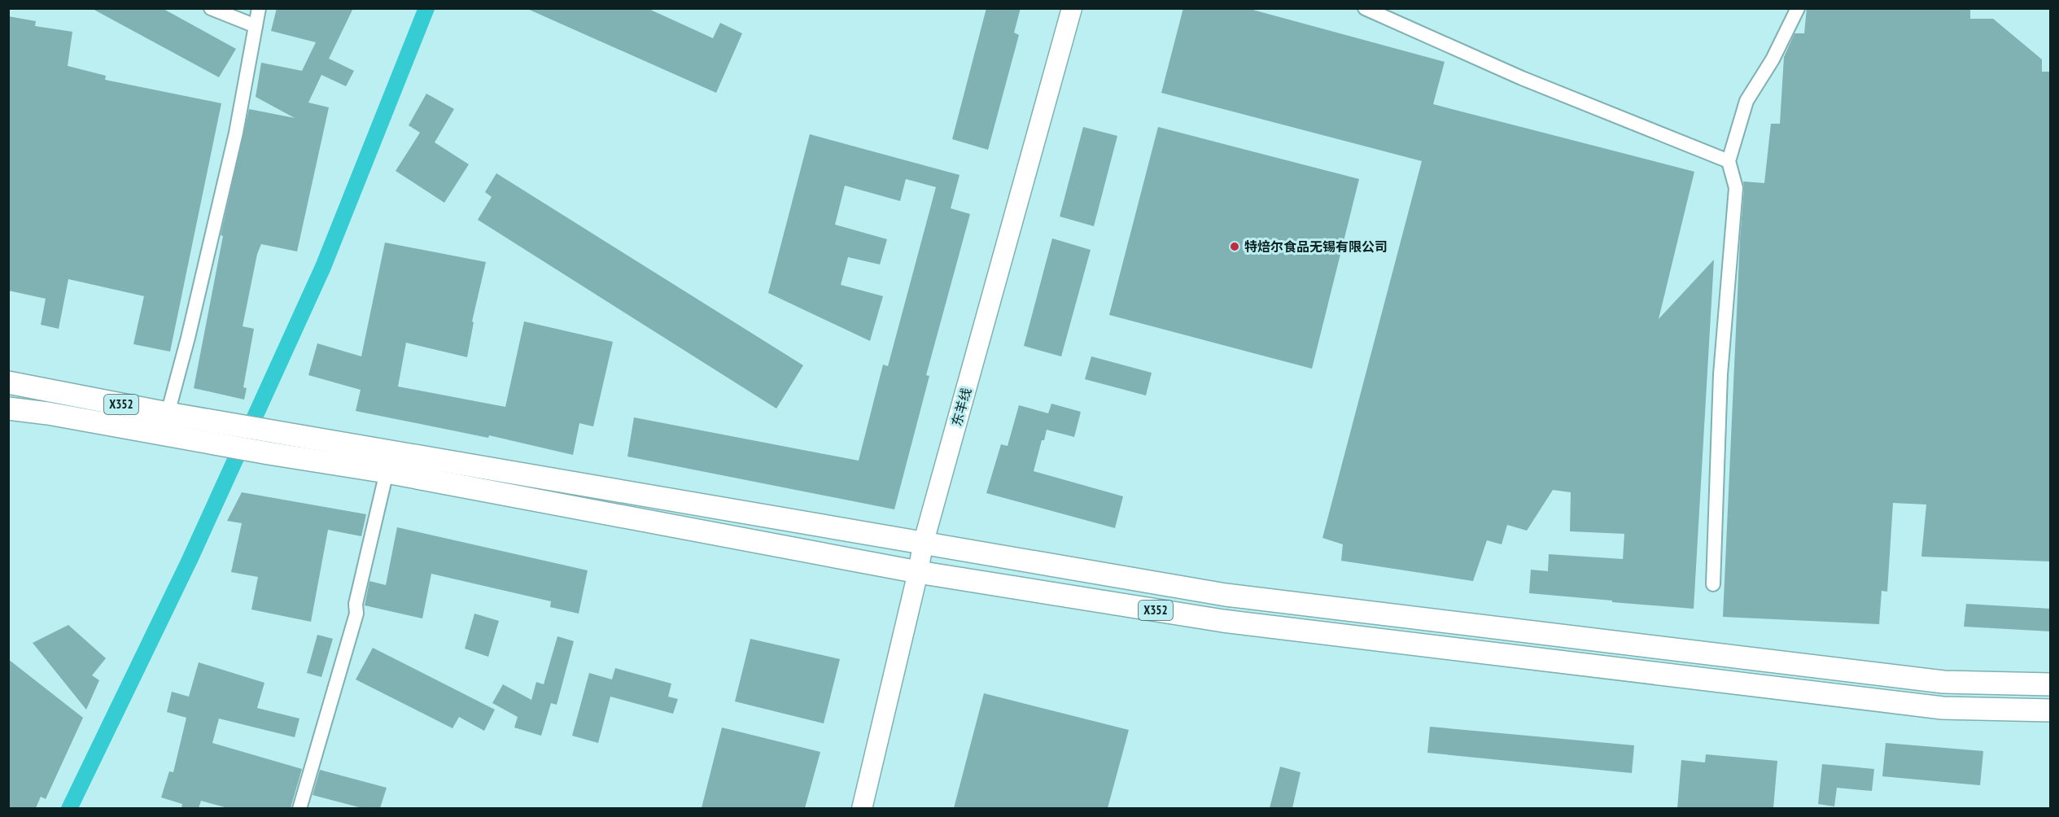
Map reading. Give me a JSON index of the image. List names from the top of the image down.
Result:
{
  "streets": {
    "main road": ["X352", "东羊线"]
  },
  "crossings": [
    ["X352", "东羊线"]
  ],
  "places": ["特焙尔食品无锡有限公司"]
}
